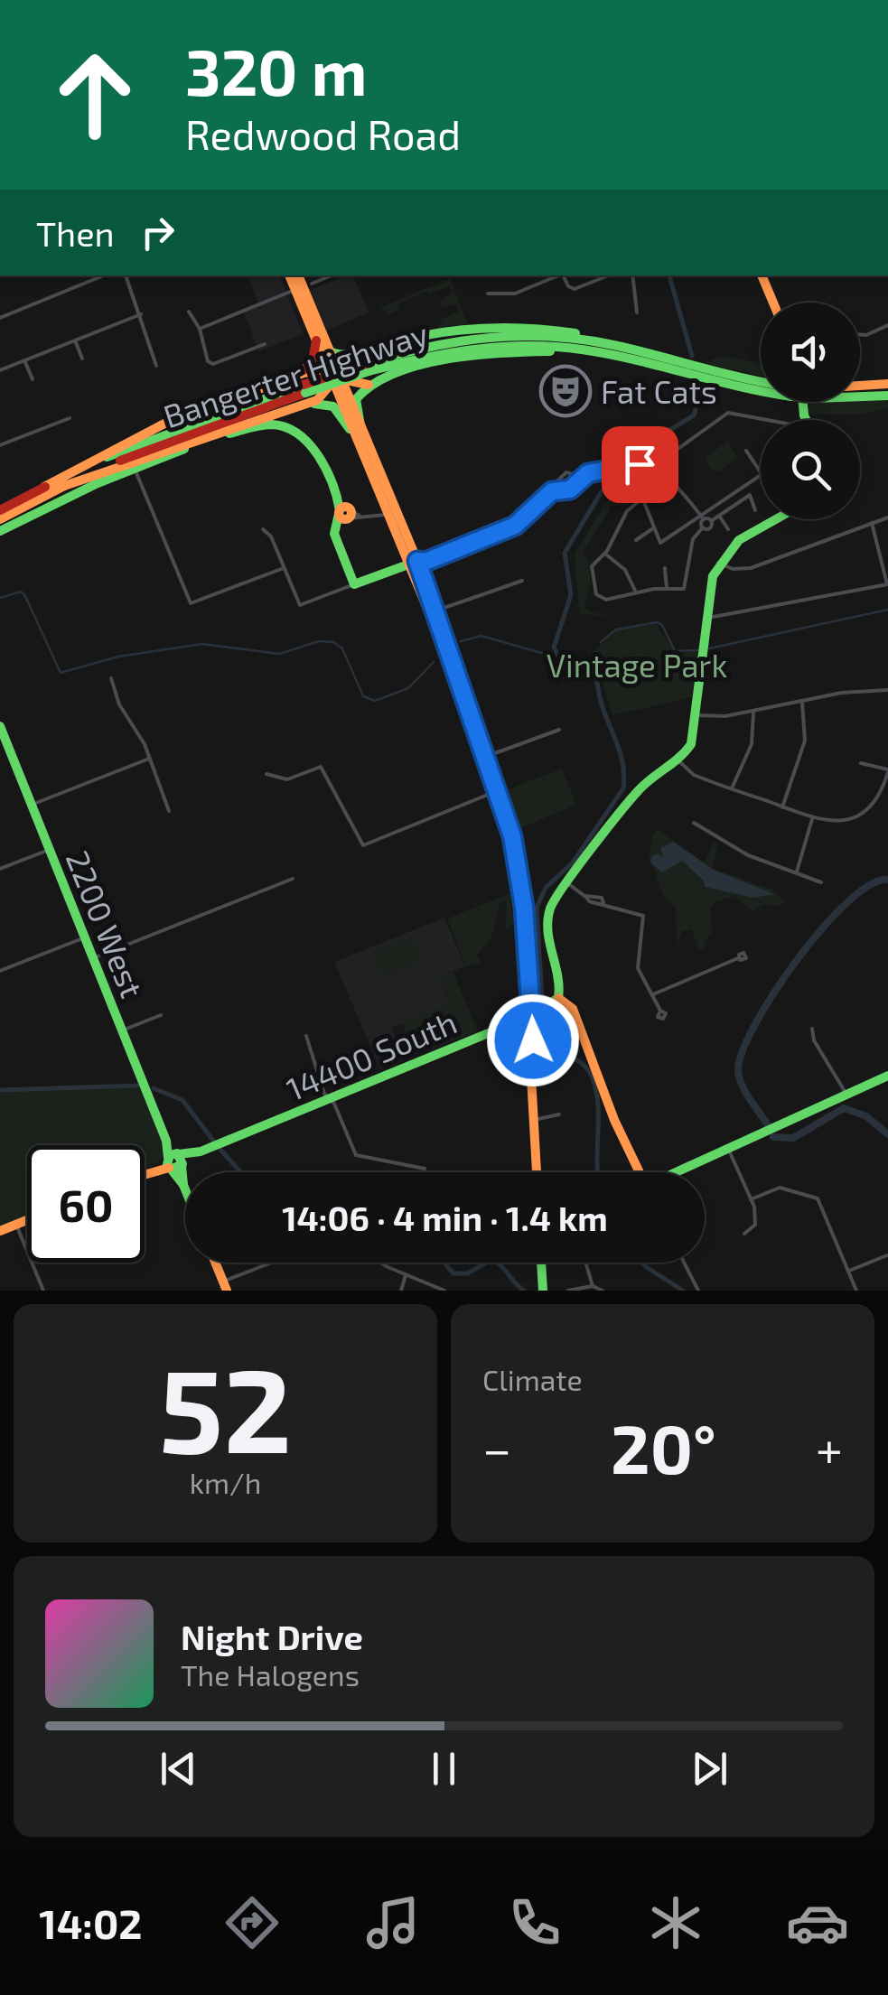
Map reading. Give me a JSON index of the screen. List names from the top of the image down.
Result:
{
  "streets": {
    "main road": ["Bangerter Highway", "2200 West", "14400 South"]
  },
  "crossings": [
    ["2200 West", "14400 South"]
  ],
  "parks": ["Vintage Park"],
  "places": {
    "theatre": ["Fat Cats"]
  },
  "page": {
    "turn": ["320 m", "Redwood Road"],
    "then": "Then",
    "limit": "60",
    "trip": "14:06 · 4 min · 1.4 km",
    "tile": [
      ["52", "km/h"],
      "Climate"
    ],
    "heat": ["−", "20°", "+"],
    "song": ["Night Drive", "The Halogens"],
    "tabs": "14:02"
  }
}
